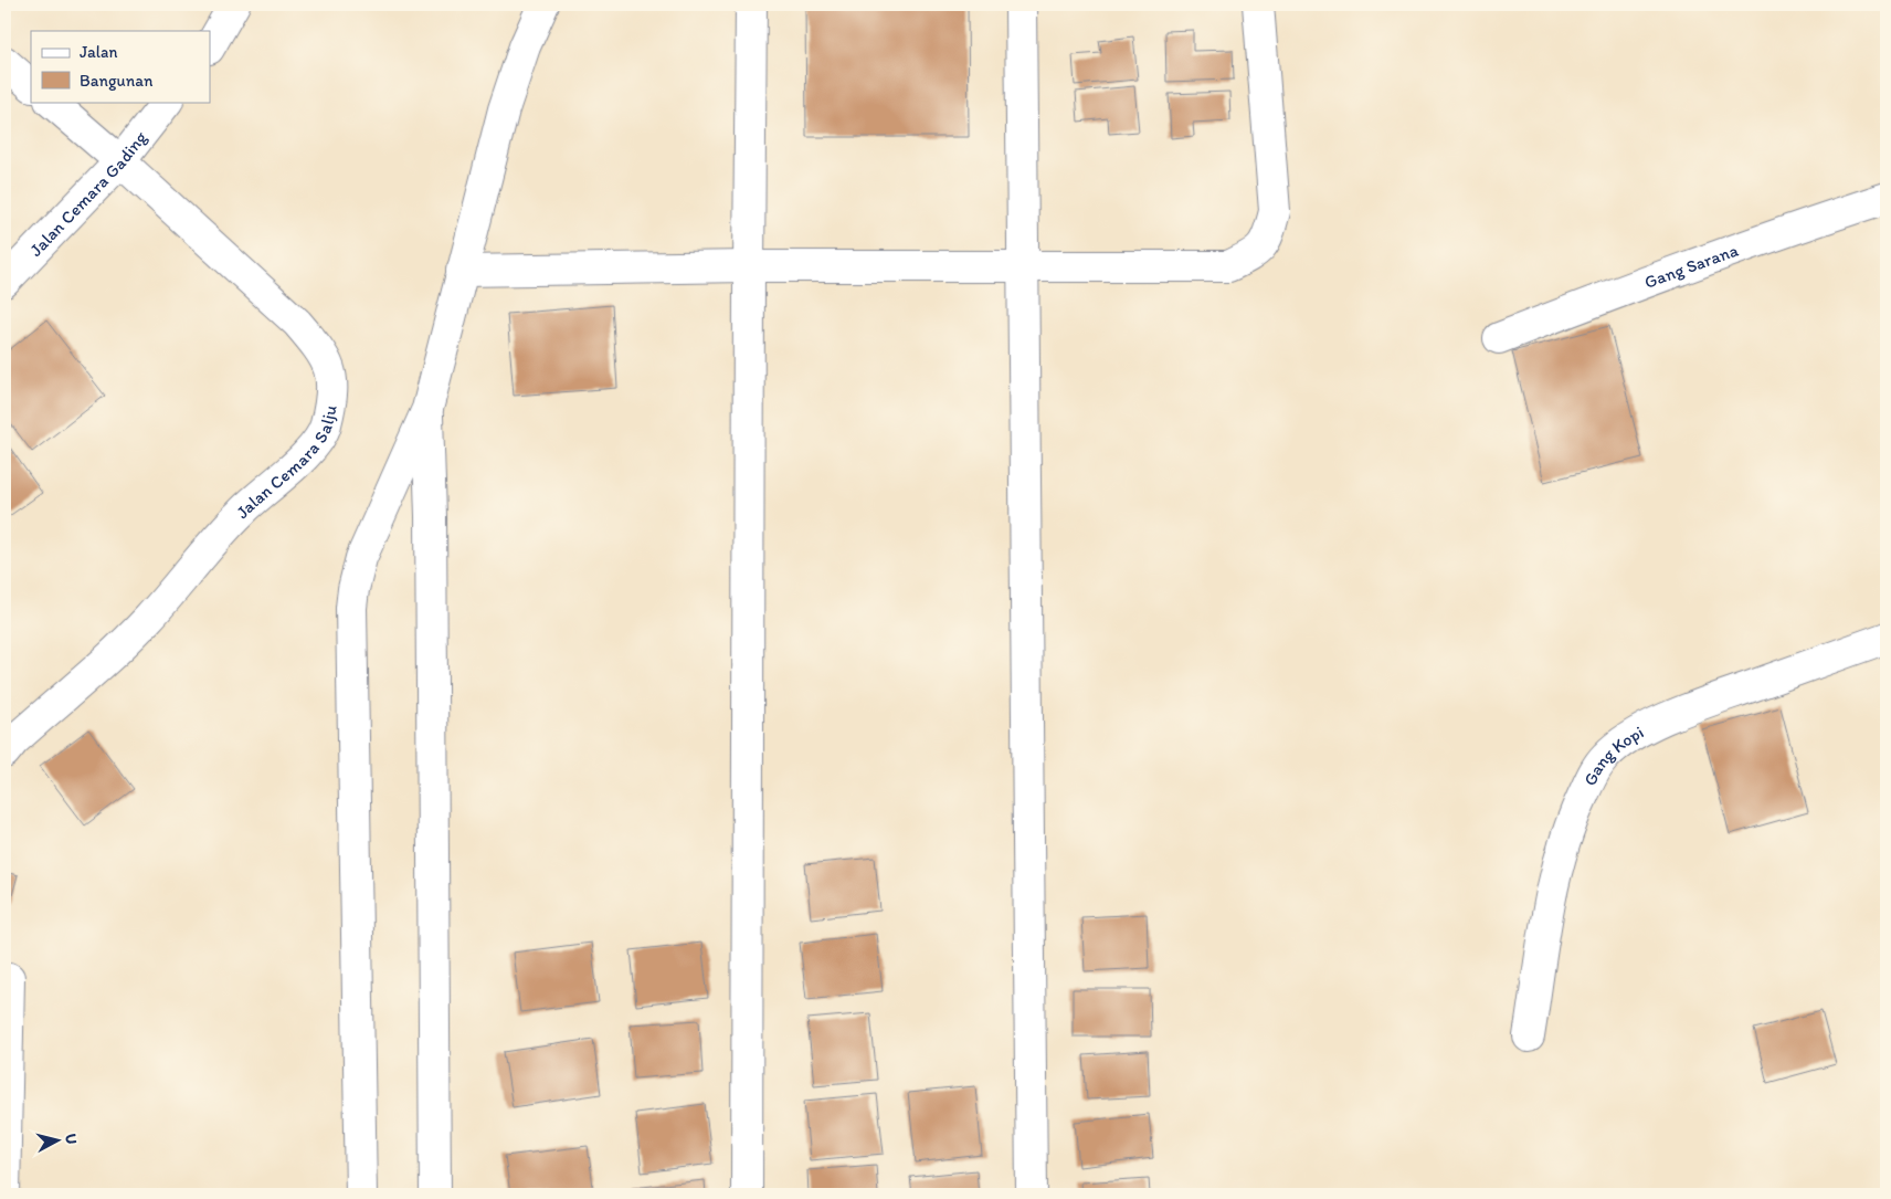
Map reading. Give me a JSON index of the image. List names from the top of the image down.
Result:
{
  "streets": {
    "street": [
      "Jalan Cemara Gading",
      "Gang Sarana",
      "Jalan Cemara Salju",
      "Gang Kopi"
    ]
  },
  "crossings": [
    ["Jalan Cemara Gading", "Jalan Cemara Salju"]
  ],
  "legend": ["Jalan", "Bangunan"],
  "north": "right"
}
